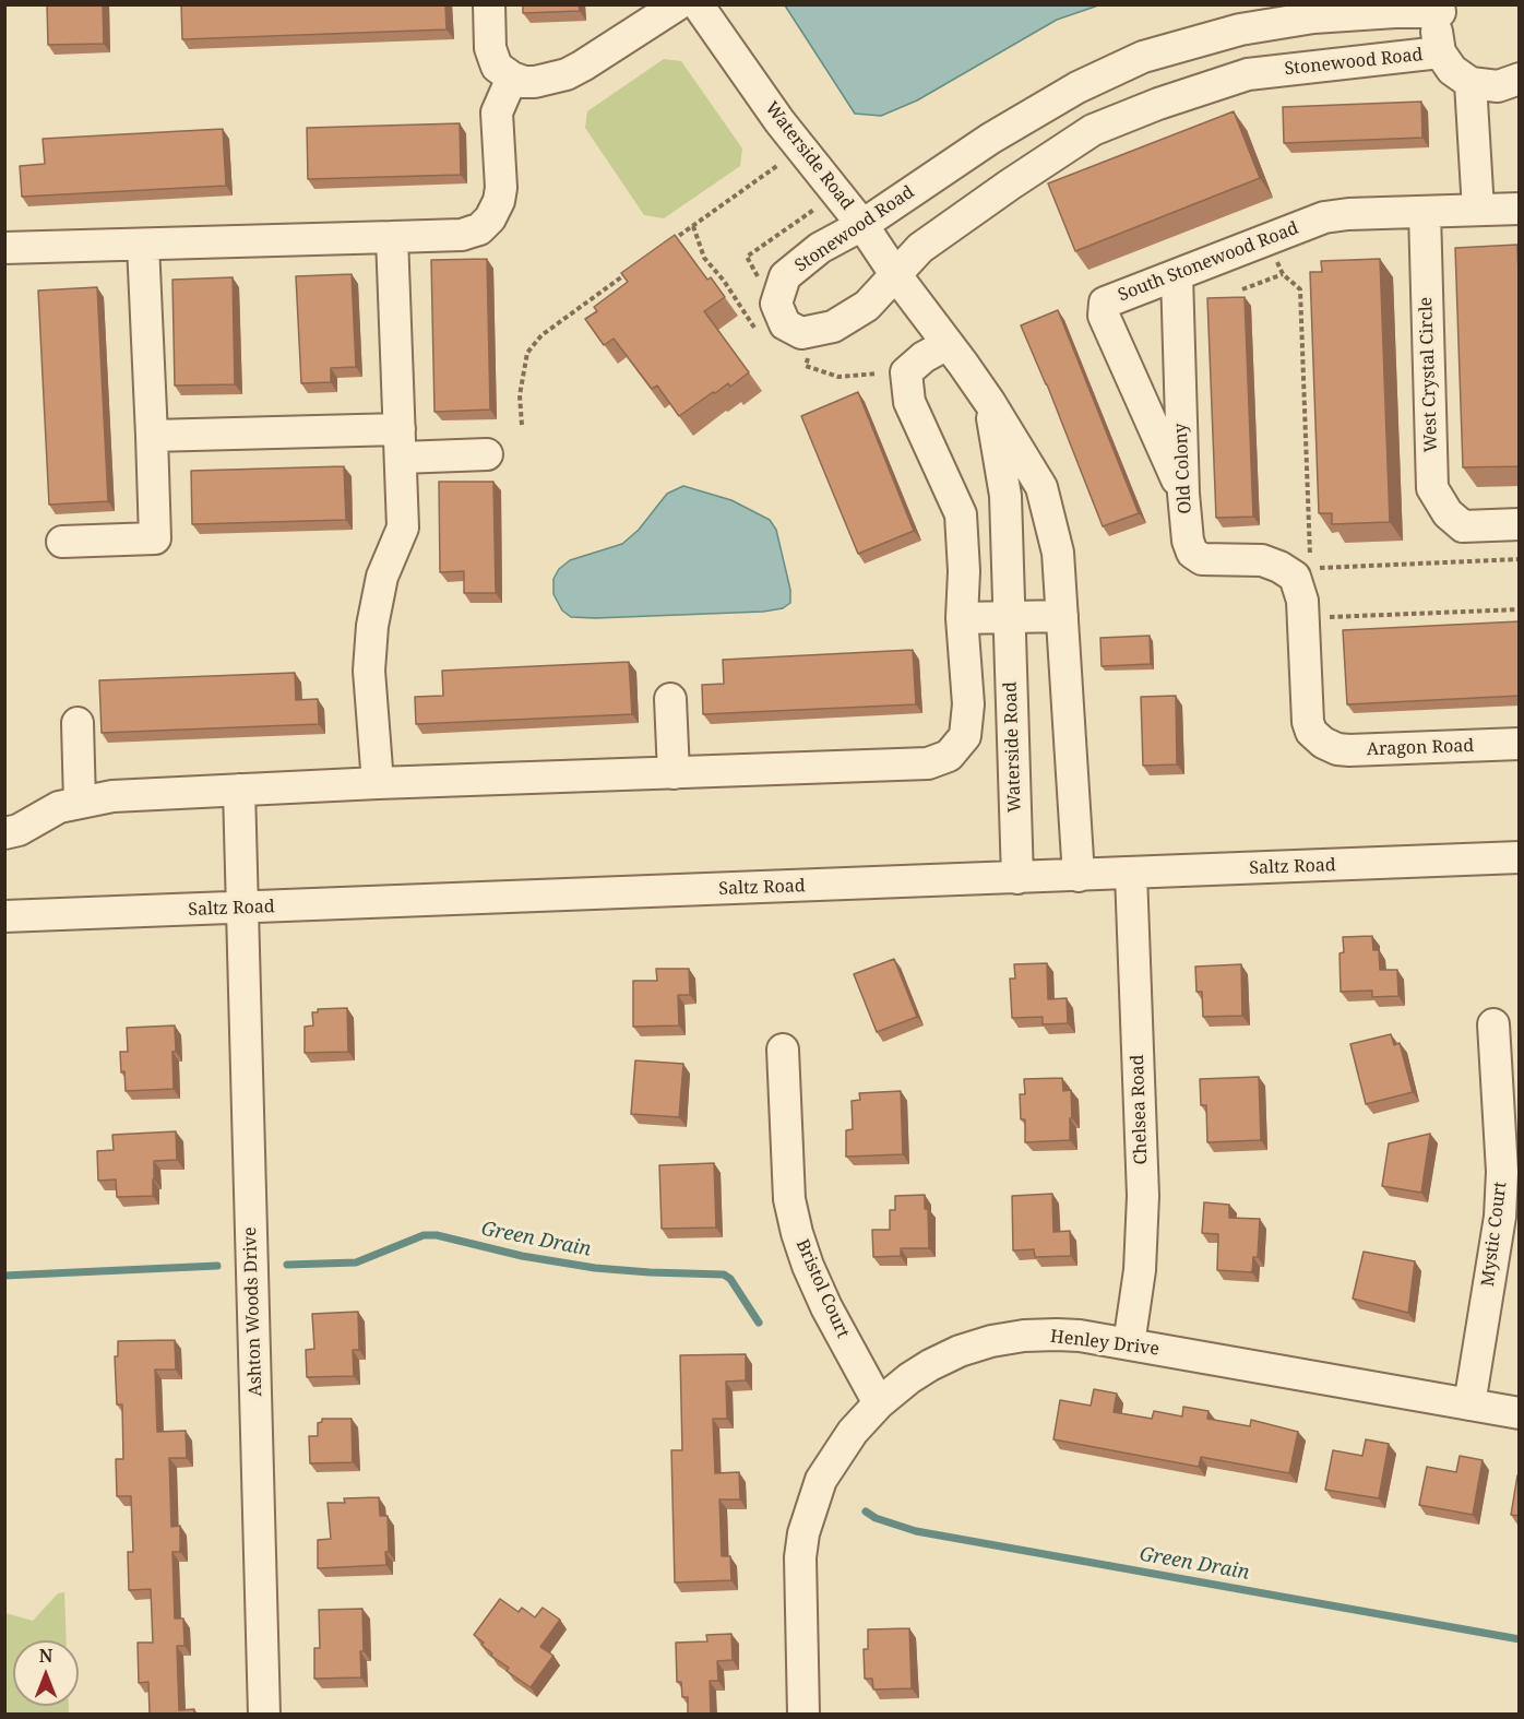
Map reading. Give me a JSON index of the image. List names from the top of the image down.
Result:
{
  "streets": {
    "street": [
      "Stonewood Road",
      "Waterside Road",
      "South Stonewood Road",
      "West Crystal Circle",
      "Old Colony",
      "Aragon Road",
      "Saltz Road",
      "Chelsea Road",
      "Mystic Court",
      "Bristol Court",
      "Ashton Woods Drive",
      "Henley Drive"
    ]
  },
  "crossings": [
    ["Stonewood Road", "Waterside Road"],
    ["Waterside Road", "Saltz Road"],
    ["South Stonewood Road", "West Crystal Circle"],
    ["South Stonewood Road", "Old Colony"],
    ["Old Colony", "Aragon Road"],
    ["Saltz Road", "Chelsea Road"],
    ["Saltz Road", "Ashton Woods Drive"],
    ["Chelsea Road", "Henley Drive"],
    ["Mystic Court", "Henley Drive"],
    ["Bristol Court", "Henley Drive"]
  ],
  "water": ["Green Drain"],
  "north": "top"
}
